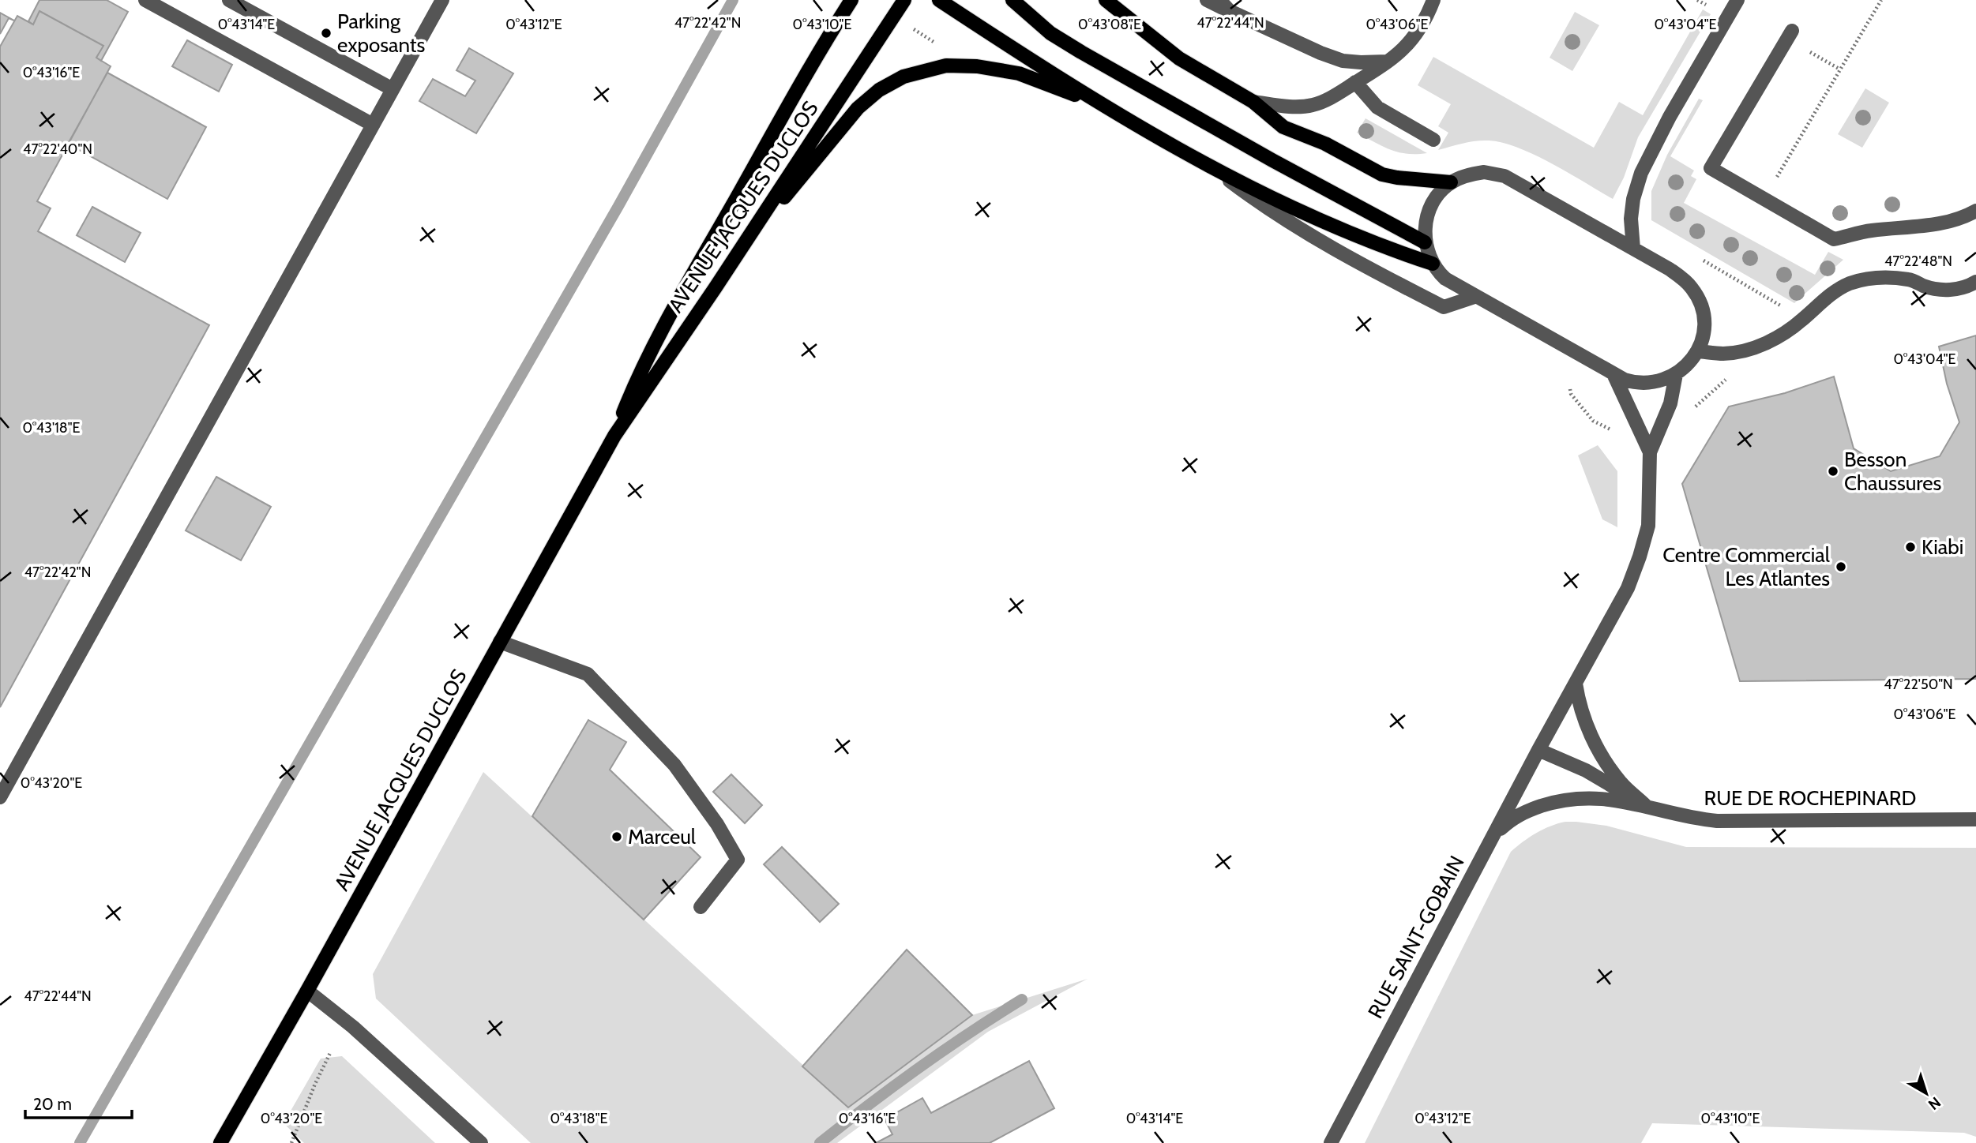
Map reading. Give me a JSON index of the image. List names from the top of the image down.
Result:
{
  "streets": {
    "main road": ["AVENUE JACQUES DUCLOS"],
    "street": ["RUE DE ROCHEPINARD", "RUE SAINT-GOBAIN"]
  },
  "crossings": [
    ["RUE DE ROCHEPINARD", "RUE SAINT-GOBAIN"]
  ],
  "places": [
    "Parking exposants",
    "Besson Chaussures",
    "Kiabi",
    "Centre Commercial Les Atlantes",
    "Marceul"
  ],
  "scale_bar": "20 m",
  "north": "bottom right",
  "coordinates": [
    "47°22'42\"N",
    "47°22'44\"N",
    "0°43'08\"E",
    "0°43'06\"E",
    "0°43'14\"E",
    "0°43'12\"E",
    "0°43'10\"E",
    "0°43'04\"E",
    "0°43'16\"E",
    "47°22'40\"N",
    "47°22'48\"N",
    "0°43'18\"E",
    "47°22'50\"N",
    "0°43'20\"E"
  ]
}
